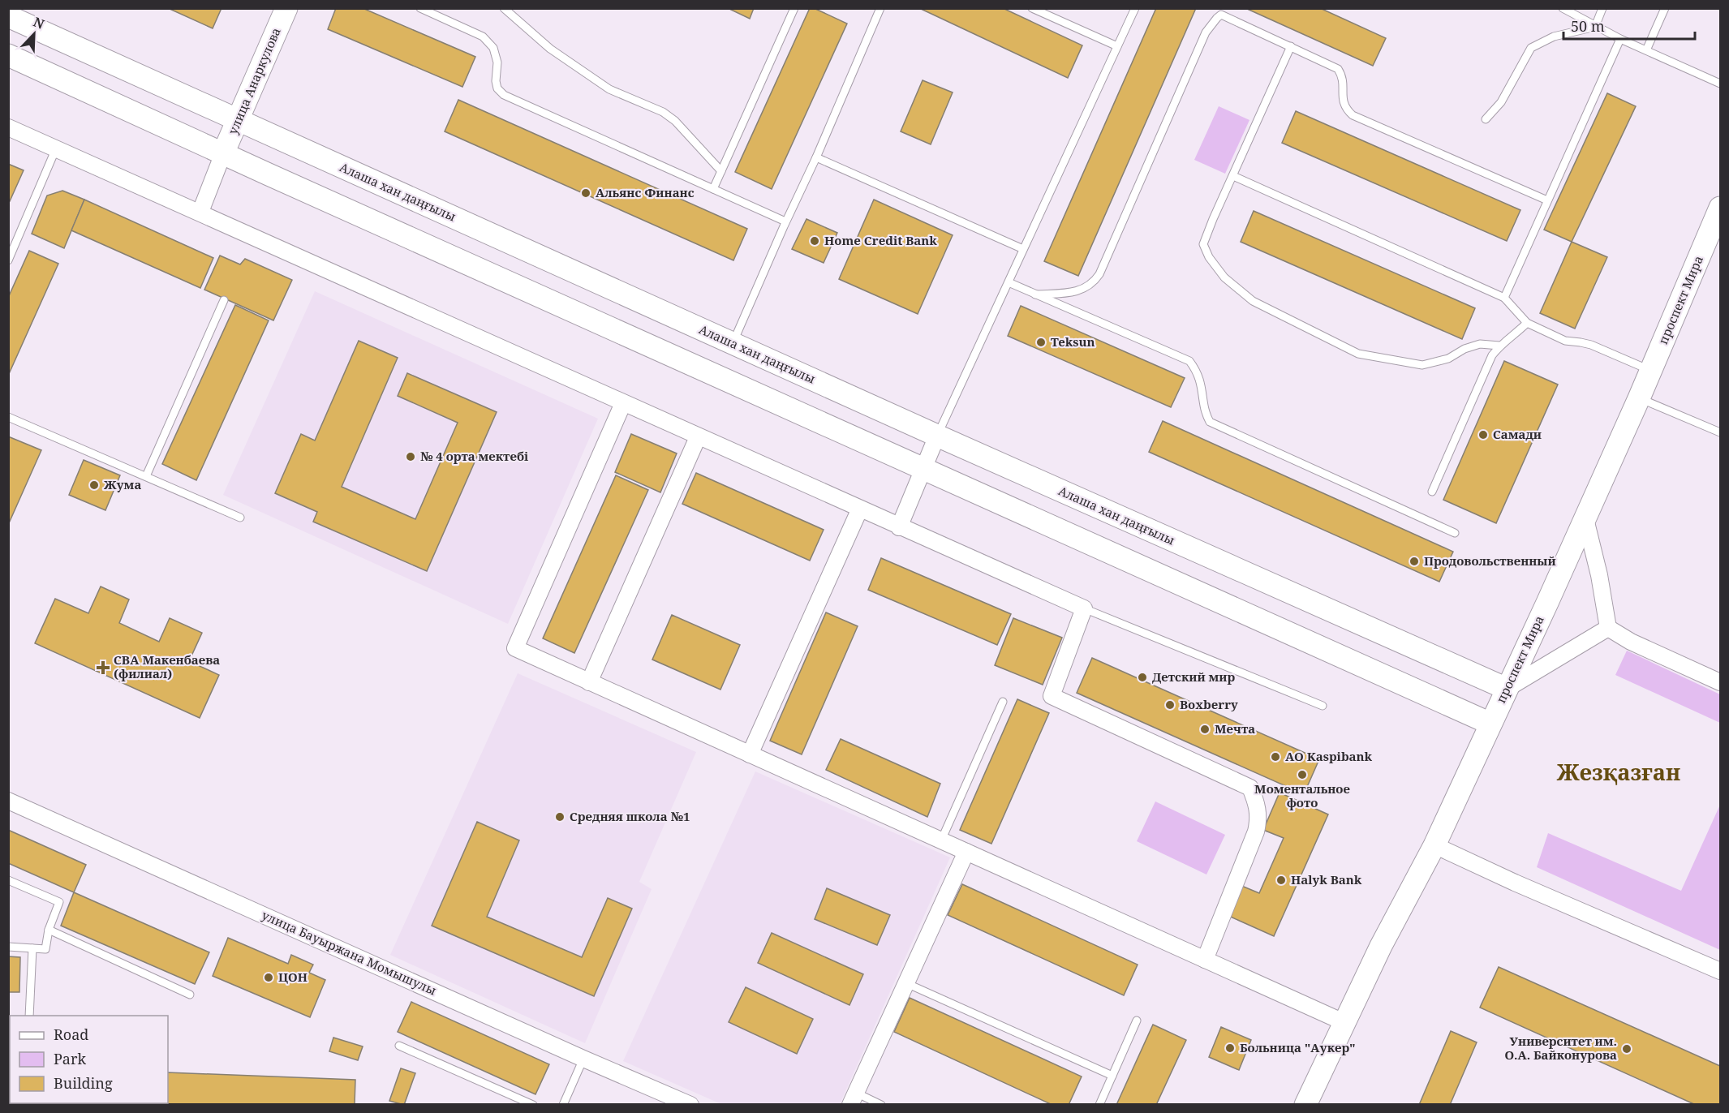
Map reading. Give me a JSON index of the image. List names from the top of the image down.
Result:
{
  "streets": {
    "main road": ["улица Анаркулова", "Алаша хан даңғылы", "проспект Мира"],
    "street": ["улица Бауыржана Момышулы"]
  },
  "crossings": [
    ["улица Анаркулова", "Алаша хан даңғылы"],
    ["Алаша хан даңғылы", "проспект Мира"]
  ],
  "districts": ["Жезқазған"],
  "places": {
    "other": [
      "Альянс Финанс",
      "Home Credit Bank",
      "Teksun",
      "Самади",
      "№ 4 орта мектебі",
      "Жума",
      "Продовольственный",
      "Детский мир",
      "Boxberry",
      "Мечта",
      "AO Kaspibank",
      "Моментальное фото",
      "Средняя школа №1",
      "Halyk Bank",
      "ЦОН",
      "Больница \"Аукер\"",
      "Университет им. О.А. Байконурова"
    ],
    "health": ["СВА Макенбаева (филиал)"]
  },
  "legend": ["Road", "Park", "Building"],
  "scale_bar": "50 m",
  "north": "top right"
}
